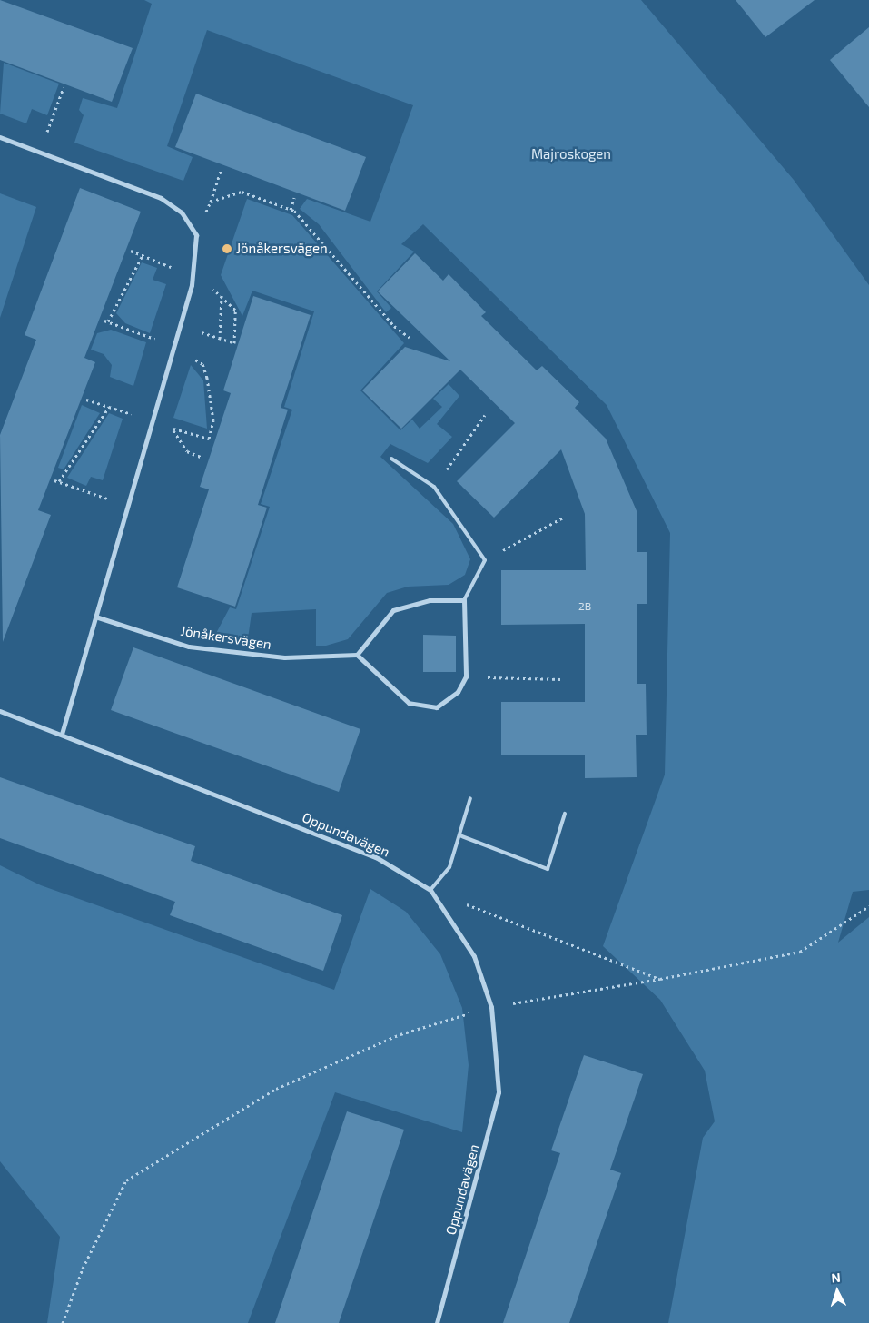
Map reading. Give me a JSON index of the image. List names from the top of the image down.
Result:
{
  "streets": {
    "street": ["Jönåkersvägen", "Oppundavägen"]
  },
  "parks": ["Majroskogen"],
  "places": ["Jönåkersvägen"],
  "house_numbers": ["2B"],
  "north": "top"
}
